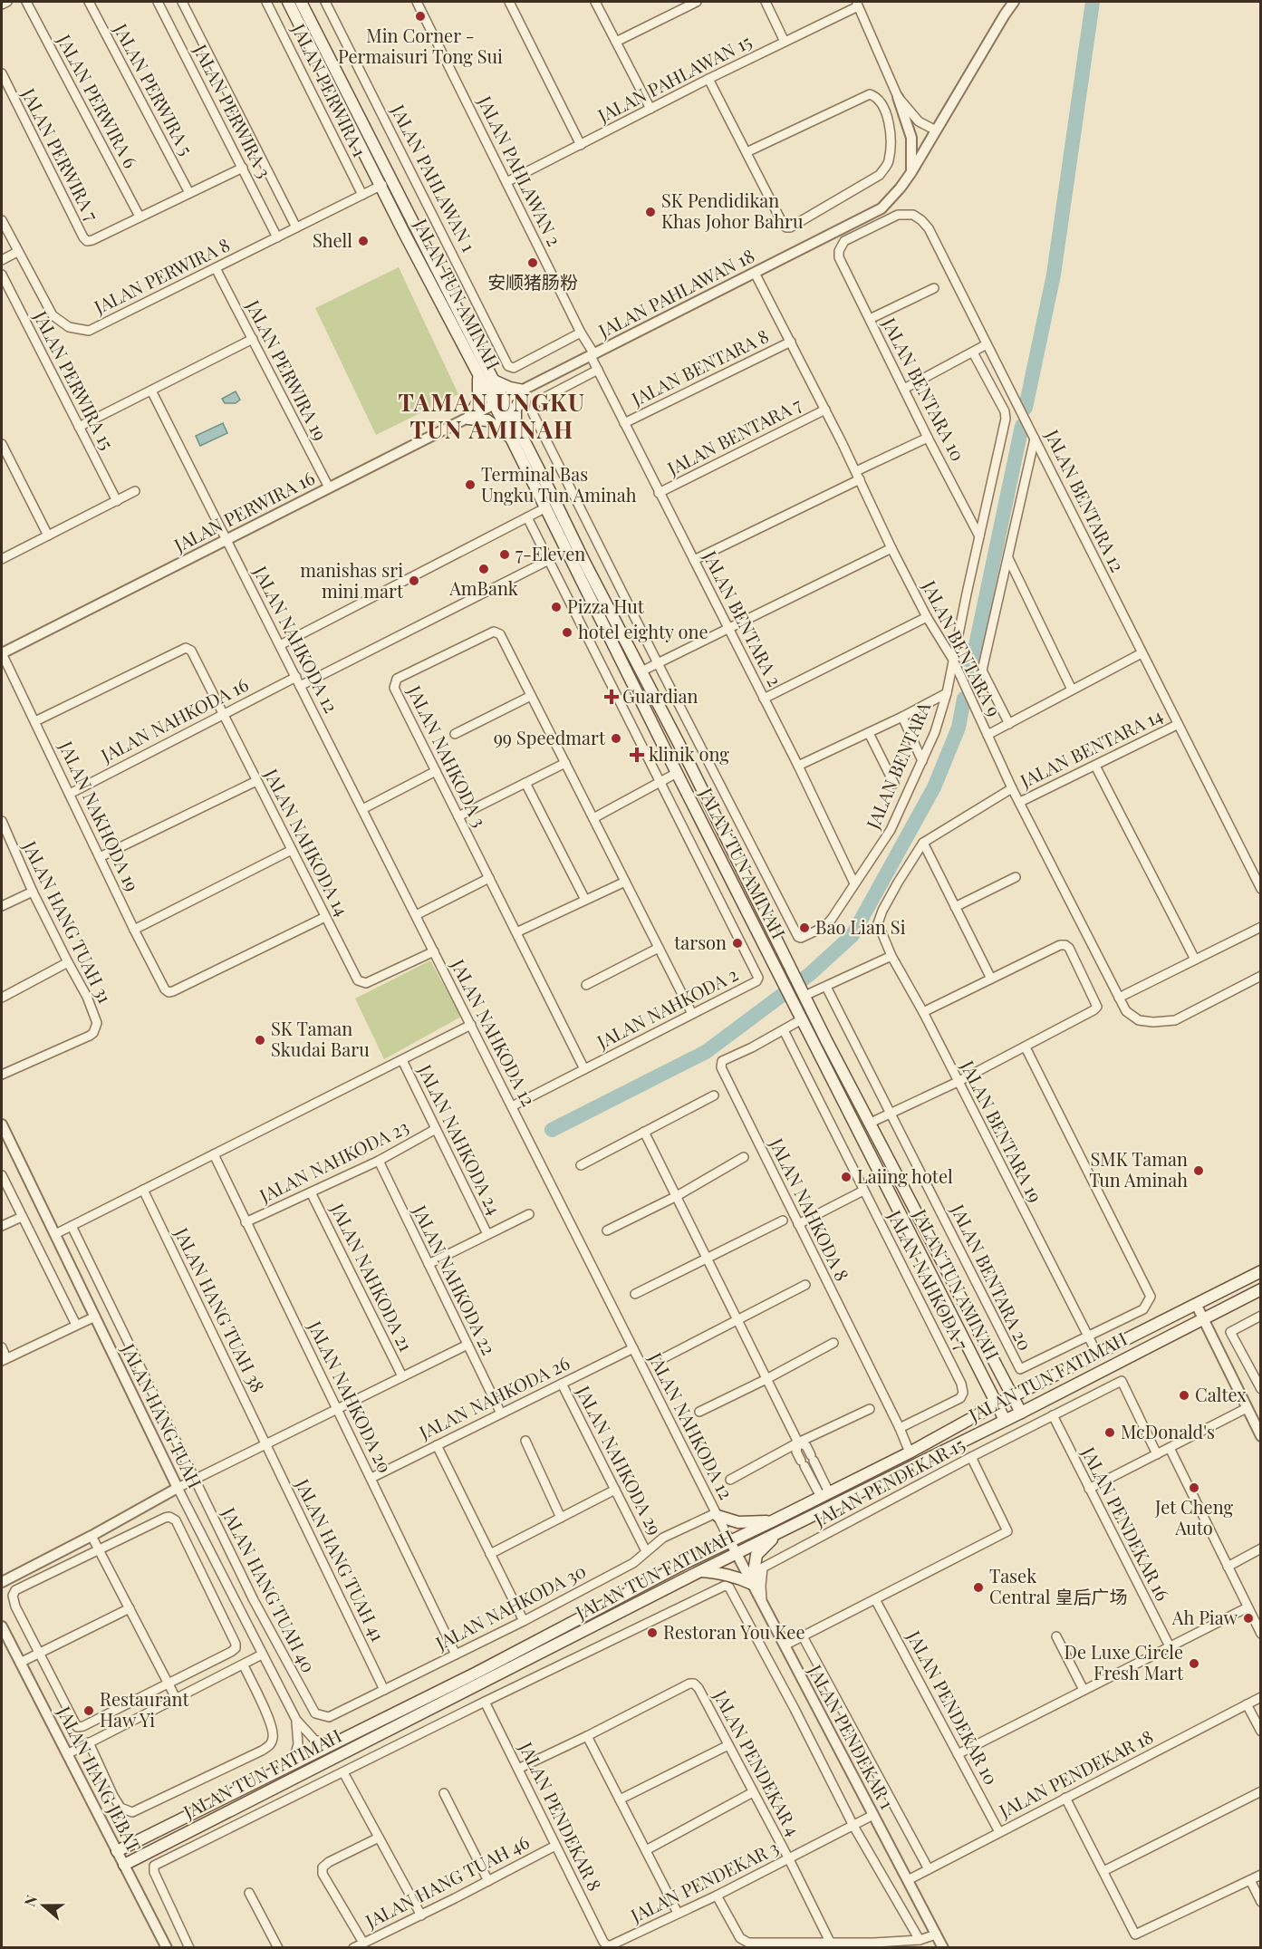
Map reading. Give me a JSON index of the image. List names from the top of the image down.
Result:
{
  "streets": {
    "main road": ["JALAN TUN AMINAH", "JALAN TUN FATIMAH"],
    "street": [
      "JALAN PAHLAWAN 15",
      "JALAN PERWIRA 5",
      "JALAN PERWIRA 1",
      "JALAN PERWIRA 6",
      "JALAN PERWIRA 3",
      "JALAN PERWIRA 7",
      "JALAN PAHLAWAN 2",
      "JALAN PAHLAWAN 1",
      "JALAN PERWIRA 8",
      "JALAN PAHLAWAN 18",
      "JALAN BENTARA 8",
      "JALAN PERWIRA 19",
      "JALAN PERWIRA 15",
      "JALAN BENTARA 10",
      "JALAN BENTARA 7",
      "JALAN BENTARA 12",
      "JALAN PERWIRA 16",
      "JALAN BENTARA 2",
      "JALAN NAHKODA 12",
      "JALAN BENTARA 9",
      "JALAN NAHKODA 16",
      "JALAN BENTARA 14",
      "JALAN NAHKODA 3",
      "JALAN BENTARA",
      "JALAN NAKHODA 19",
      "JALAN NAHKODA 14",
      "JALAN HANG TUAH 31",
      "JALAN NAHKODA 2",
      "JALAN BENTARA 19",
      "JALAN NAHKODA 24",
      "JALAN NAHKODA 23",
      "JALAN NAHKODA 8",
      "JALAN NAHKODA 21",
      "JALAN BENTARA 20",
      "JALAN NAHKODA 22",
      "JALAN NAHKODA 7",
      "JALAN HANG TUAH 38",
      "JALAN NAHKODA 20",
      "JALAN NAHKODA 26",
      "JALAN HANG TUAH",
      "JALAN NAHKODA 29",
      "JALAN PENDEKAR 15",
      "JALAN PENDEKAR 16",
      "JALAN HANG TUAH 41",
      "JALAN HANG TUAH 40",
      "JALAN NAHKODA 30",
      "JALAN PENDEKAR 10",
      "JALAN PENDEKAR 1",
      "JALAN PENDEKAR 4",
      "JALAN PENDEKAR 18",
      "JALAN HANG JEBAT",
      "JALAN PENDEKAR 8",
      "JALAN HANG TUAH 46",
      "JALAN PENDEKAR 3"
    ]
  },
  "crossings": [
    ["JALAN PAHLAWAN 15", "JALAN PAHLAWAN 2"],
    ["JALAN PERWIRA 5", "JALAN PERWIRA 7"],
    ["JALAN PERWIRA 1", "JALAN PERWIRA 8"],
    ["JALAN PERWIRA 6", "JALAN PERWIRA 7"],
    ["JALAN PERWIRA 3", "JALAN PERWIRA 7"],
    ["JALAN PERWIRA 3", "JALAN PERWIRA 8"],
    ["JALAN PAHLAWAN 2", "JALAN PAHLAWAN 1"],
    ["JALAN PAHLAWAN 2", "JALAN PAHLAWAN 18"],
    ["JALAN PAHLAWAN 2", "JALAN BENTARA 2"],
    ["JALAN PERWIRA 8", "JALAN TUN AMINAH"],
    ["JALAN PERWIRA 8", "JALAN PERWIRA 19"],
    ["JALAN PAHLAWAN 18", "JALAN TUN AMINAH"],
    ["JALAN PAHLAWAN 18", "JALAN PERWIRA 16"],
    ["JALAN PAHLAWAN 18", "JALAN BENTARA 2"],
    ["JALAN PAHLAWAN 18", "JALAN BENTARA 9"],
    ["JALAN TUN AMINAH", "JALAN PERWIRA 16"],
    ["JALAN TUN AMINAH", "JALAN NAHKODA 8"],
    ["JALAN TUN AMINAH", "JALAN TUN FATIMAH"],
    ["JALAN BENTARA 8", "JALAN BENTARA 2"],
    ["JALAN BENTARA 8", "JALAN BENTARA 9"],
    ["JALAN PERWIRA 19", "JALAN PERWIRA 16"],
    ["JALAN BENTARA 10", "JALAN BENTARA 12"],
    ["JALAN BENTARA 10", "JALAN BENTARA"],
    ["JALAN BENTARA 7", "JALAN BENTARA 2"],
    ["JALAN BENTARA 7", "JALAN BENTARA 9"],
    ["JALAN BENTARA 12", "JALAN BENTARA 14"],
    ["JALAN PERWIRA 16", "JALAN NAHKODA 12"],
    ["JALAN PERWIRA 16", "JALAN NAKHODA 19"],
    ["JALAN BENTARA 2", "JALAN BENTARA"],
    ["JALAN NAHKODA 12", "JALAN NAHKODA 16"],
    ["JALAN NAHKODA 12", "JALAN NAHKODA 14"],
    ["JALAN NAHKODA 12", "JALAN NAHKODA 2"],
    ["JALAN NAHKODA 12", "JALAN TUN FATIMAH"],
    ["JALAN NAHKODA 12", "JALAN NAHKODA 26"],
    ["JALAN NAHKODA 12", "JALAN NAHKODA 30"],
    ["JALAN NAHKODA 12", "JALAN PENDEKAR 1"],
    ["JALAN BENTARA 9", "JALAN BENTARA 14"],
    ["JALAN BENTARA 9", "JALAN BENTARA"],
    ["JALAN NAHKODA 16", "JALAN NAKHODA 19"],
    ["JALAN NAHKODA 16", "JALAN NAHKODA 14"],
    ["JALAN NAHKODA 3", "JALAN NAHKODA 2"],
    ["JALAN NAKHODA 19", "JALAN NAHKODA 14"],
    ["JALAN BENTARA 19", "JALAN BENTARA 20"],
    ["JALAN BENTARA 19", "JALAN TUN FATIMAH"],
    ["JALAN NAHKODA 24", "JALAN NAHKODA 23"],
    ["JALAN NAHKODA 24", "JALAN NAHKODA 22"],
    ["JALAN NAHKODA 23", "JALAN NAHKODA 21"],
    ["JALAN NAHKODA 23", "JALAN NAHKODA 22"],
    ["JALAN NAHKODA 23", "JALAN NAHKODA 20"],
    ["JALAN NAHKODA 8", "JALAN NAHKODA 7"],
    ["JALAN NAHKODA 8", "JALAN TUN FATIMAH"],
    ["JALAN NAHKODA 22", "JALAN NAHKODA 26"],
    ["JALAN HANG TUAH 38", "JALAN HANG TUAH 41"],
    ["JALAN TUN FATIMAH", "JALAN HANG TUAH"],
    ["JALAN TUN FATIMAH", "JALAN PENDEKAR 1"],
    ["JALAN TUN FATIMAH", "JALAN HANG JEBAT"],
    ["JALAN NAHKODA 20", "JALAN NAHKODA 26"],
    ["JALAN NAHKODA 20", "JALAN NAHKODA 30"],
    ["JALAN NAHKODA 26", "JALAN NAHKODA 29"],
    ["JALAN NAHKODA 29", "JALAN NAHKODA 30"],
    ["JALAN PENDEKAR 15", "JALAN PENDEKAR 16"],
    ["JALAN PENDEKAR 15", "JALAN PENDEKAR 1"],
    ["JALAN HANG TUAH 41", "JALAN NAHKODA 30"],
    ["JALAN HANG TUAH 40", "JALAN NAHKODA 30"],
    ["JALAN PENDEKAR 10", "JALAN PENDEKAR 18"],
    ["JALAN PENDEKAR 1", "JALAN PENDEKAR 18"],
    ["JALAN PENDEKAR 1", "JALAN PENDEKAR 3"],
    ["JALAN PENDEKAR 4", "JALAN PENDEKAR 8"],
    ["JALAN PENDEKAR 4", "JALAN PENDEKAR 3"],
    ["JALAN PENDEKAR 8", "JALAN HANG TUAH 46"],
    ["JALAN PENDEKAR 8", "JALAN PENDEKAR 3"]
  ],
  "districts": ["TAMAN UNGKU TUN AMINAH"],
  "places": {
    "other": [
      "Min Corner - Permaisuri Tong Sui",
      "SK Pendidikan Khas Johor Bahru",
      "Shell",
      "安顺猪肠粉",
      "Terminal Bas Ungku Tun Aminah",
      "7-Eleven",
      "AmBank",
      "manishas sri mini mart",
      "Pizza Hut",
      "hotel eighty one",
      "99 Speedmart",
      "Bao Lian Si",
      "tarson",
      "SK Taman Skudai Baru",
      "SMK Taman Tun Aminah",
      "Laiing hotel",
      "Caltex",
      "McDonald's",
      "Jet Cheng Auto",
      "Tasek Central 皇后广场",
      "Ah Piaw",
      "Restoran You Kee",
      "De Luxe Circle Fresh Mart",
      "Restaurant Haw Yi"
    ],
    "health": ["Guardian", "klinik ong"]
  },
  "north": "left"
}
